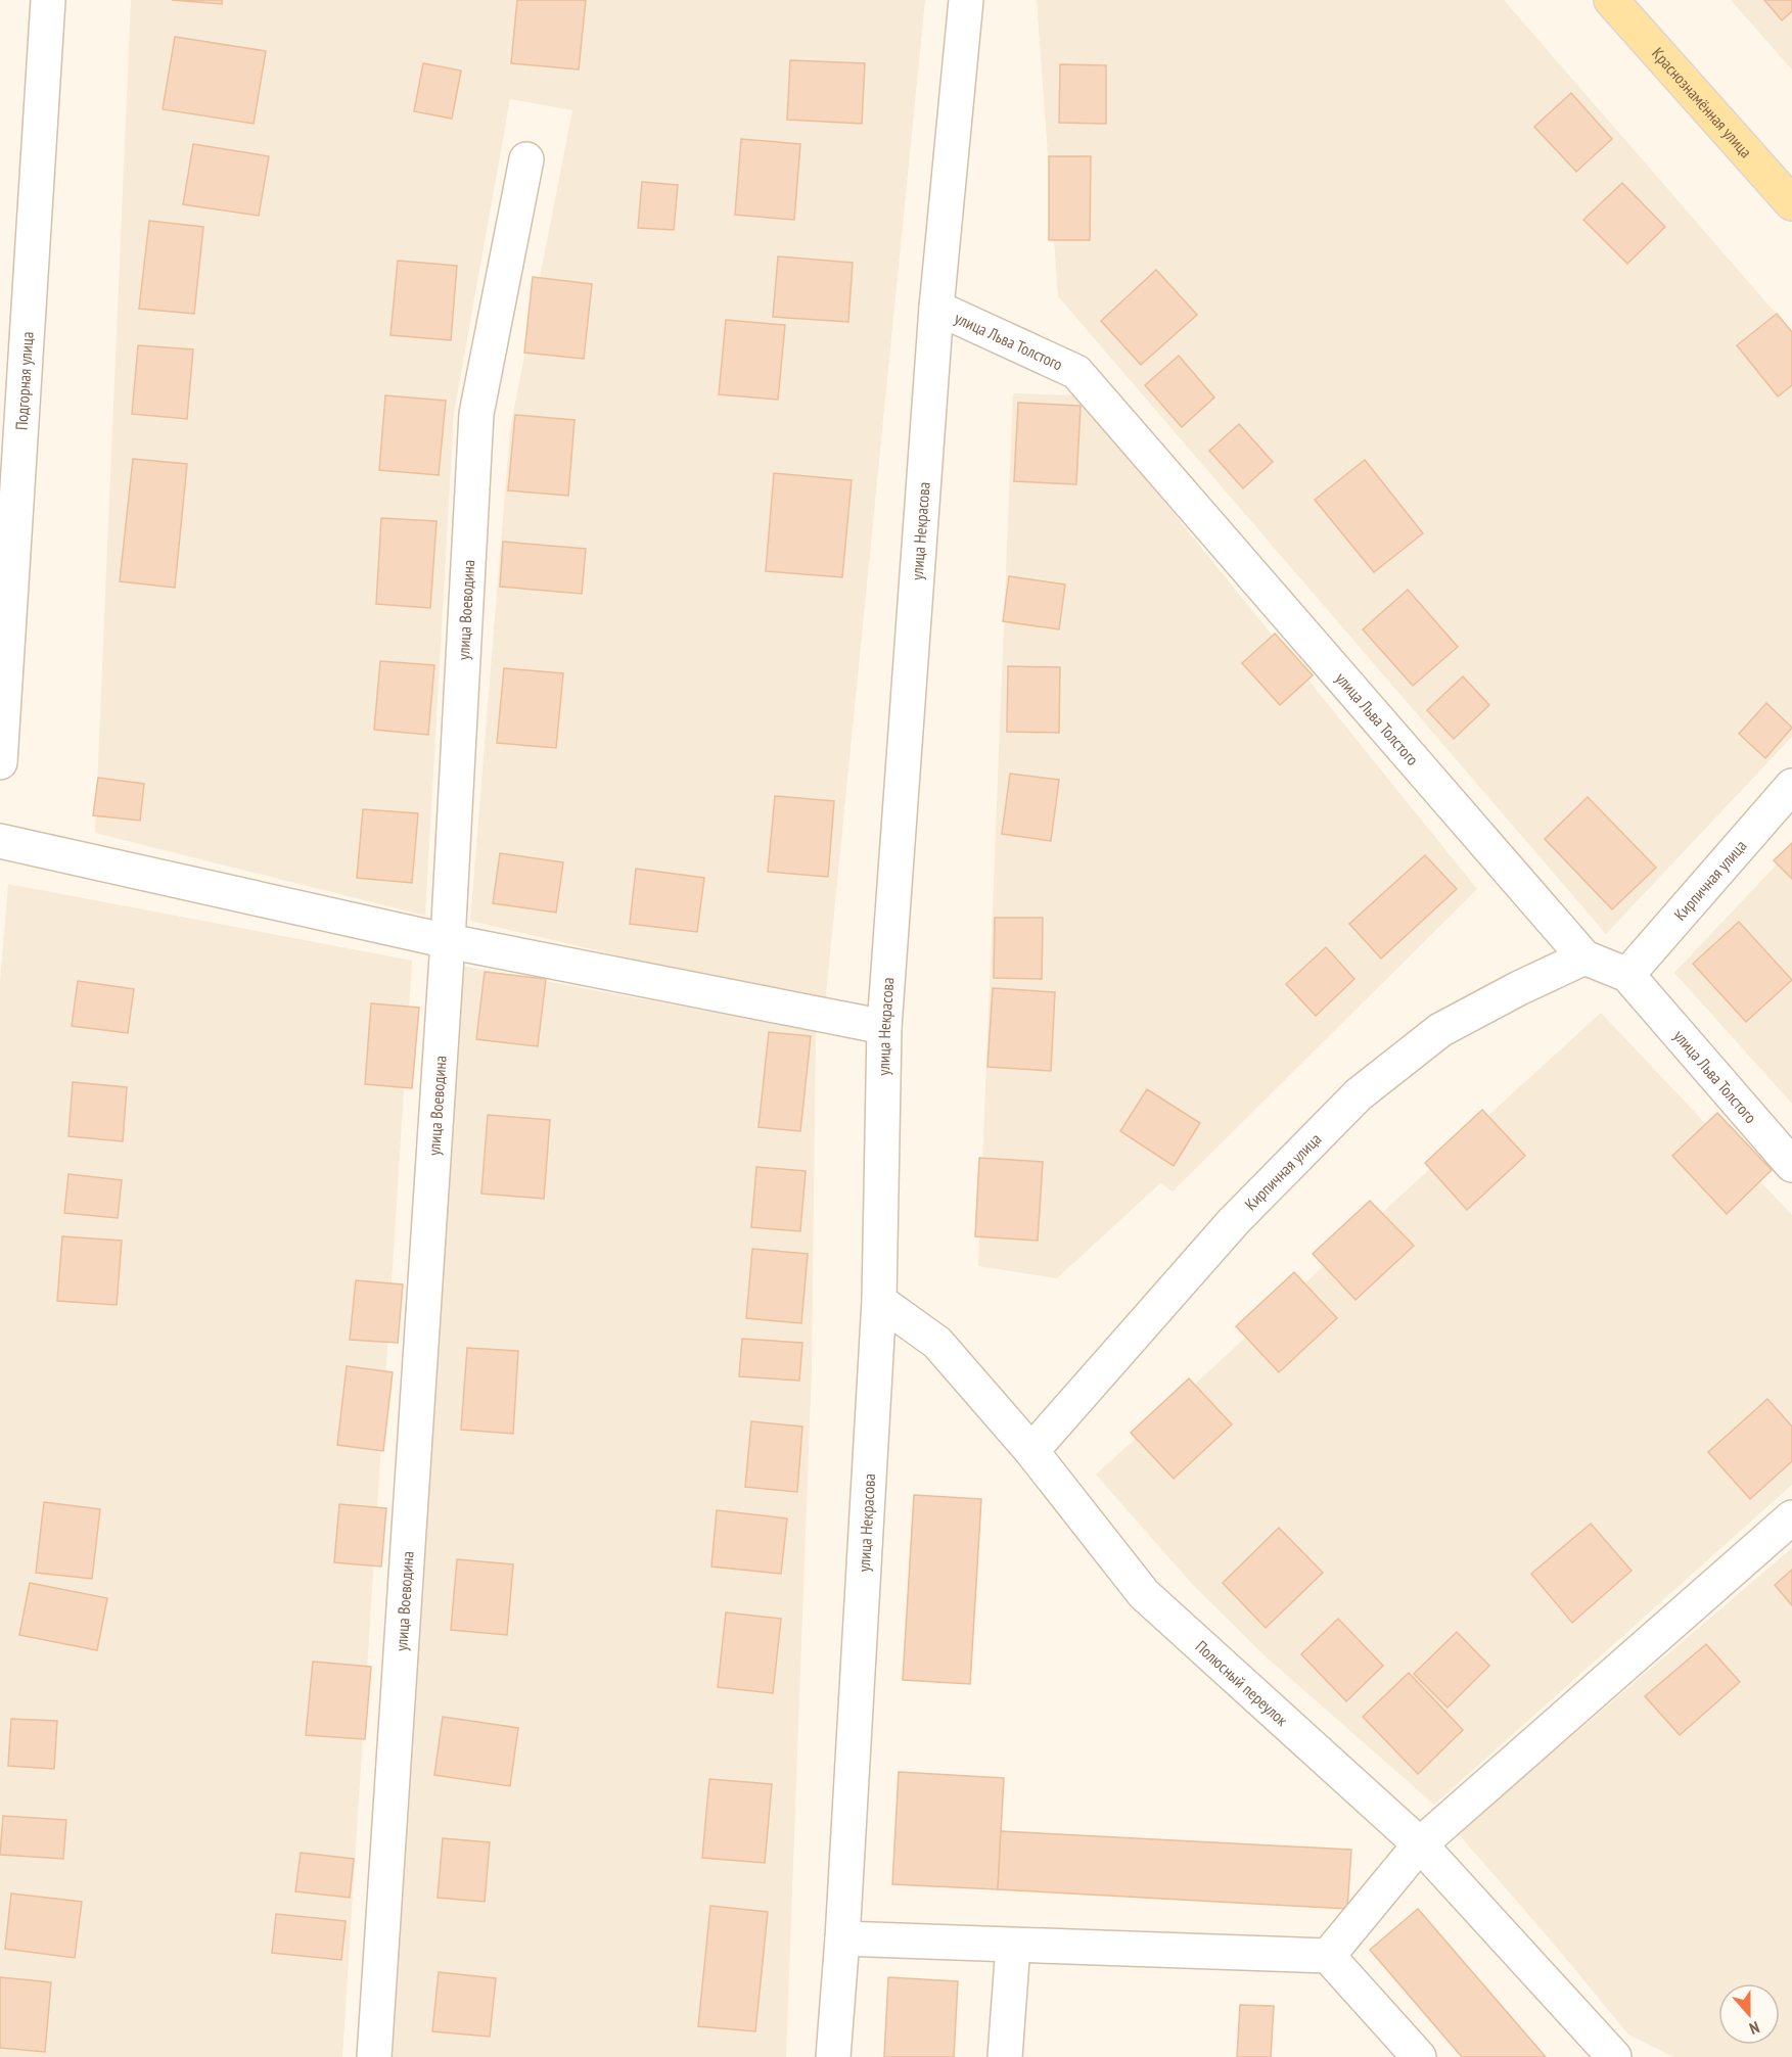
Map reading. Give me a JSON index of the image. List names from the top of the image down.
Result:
{
  "streets": {
    "main road": ["Краснознамённая улица"],
    "street": [
      "улица Льва Толстого",
      "Подгорная улица",
      "улица Некрасова",
      "улица Воеводина",
      "Кирпичная улица",
      "Полюсный переулок"
    ]
  },
  "crossings": [
    ["улица Льва Толстого", "улица Некрасова"],
    ["улица Льва Толстого", "Кирпичная улица"],
    ["улица Некрасова", "Полюсный переулок"],
    ["Кирпичная улица", "Полюсный переулок"]
  ],
  "north": "bottom"
}
